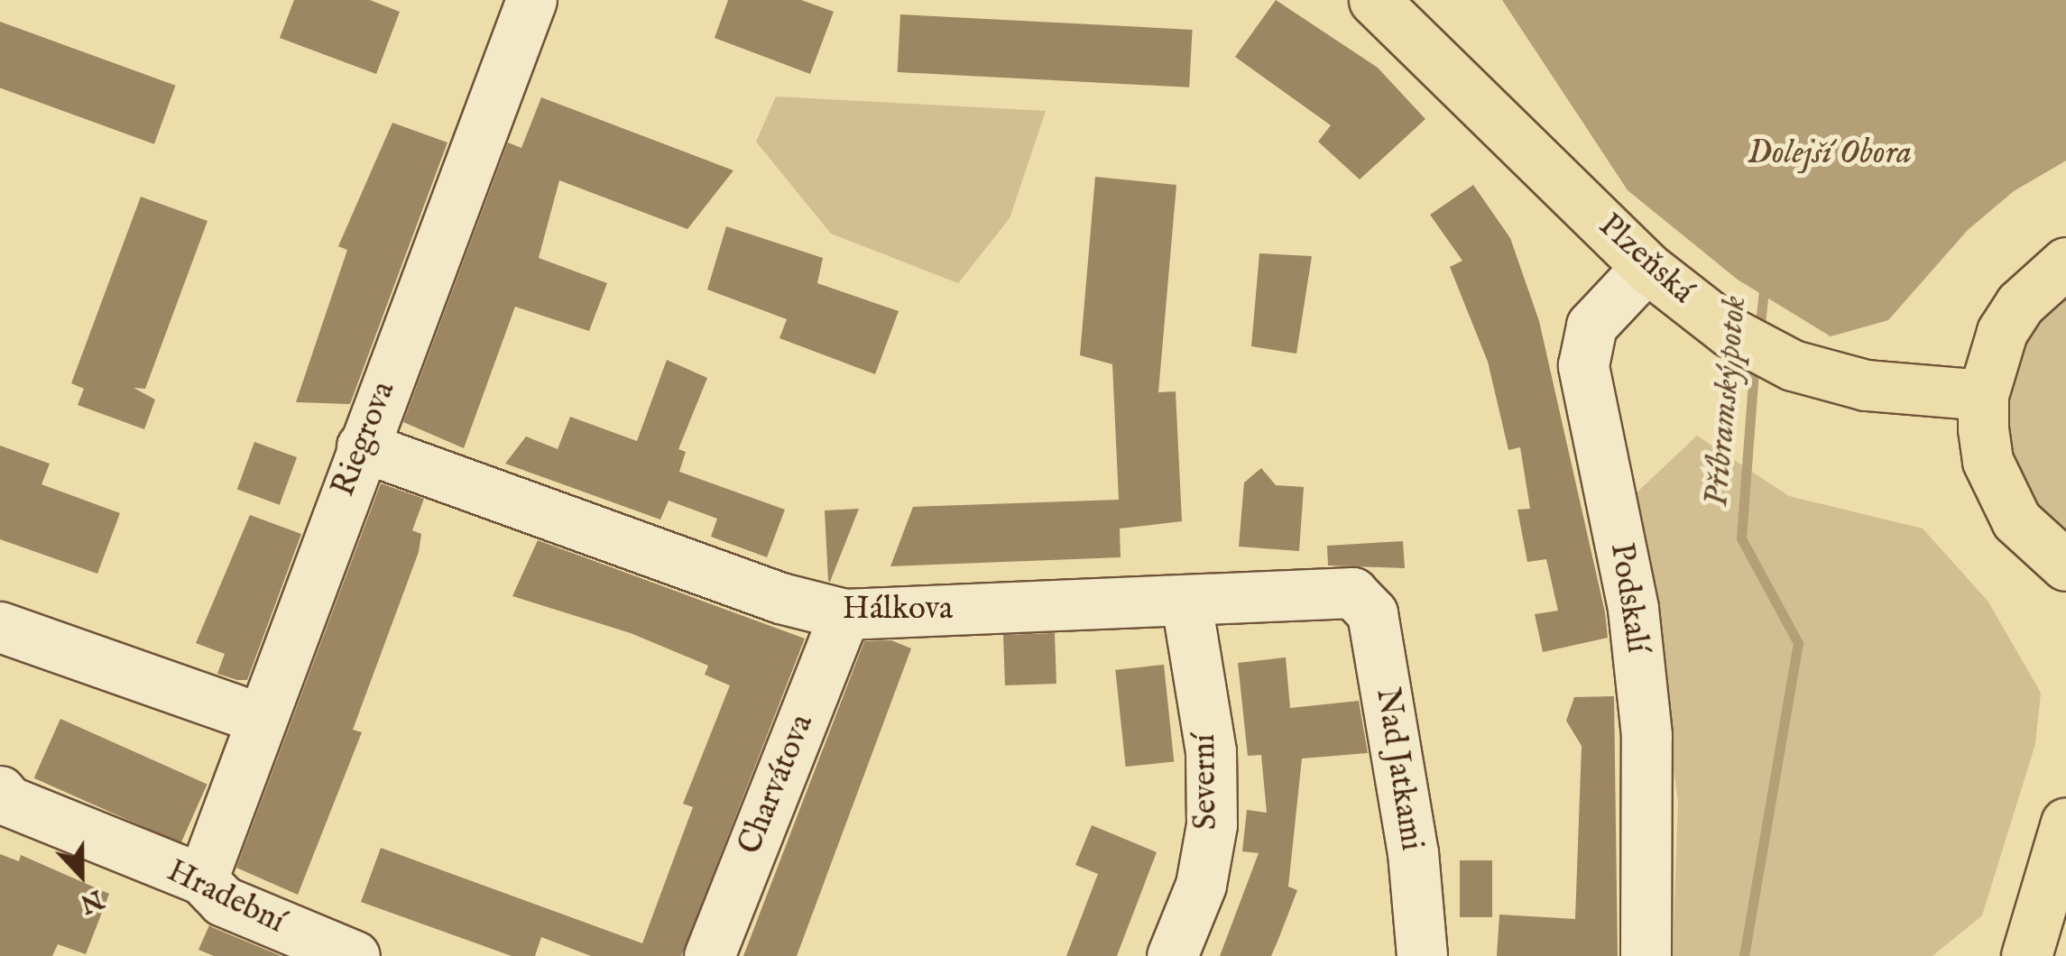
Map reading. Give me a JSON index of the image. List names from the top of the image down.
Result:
{
  "streets": {
    "main road": ["Plzeňská"],
    "street": [
      "Riegrova",
      "Podskalí",
      "Hálkova",
      "Nad Jatkami",
      "Severní",
      "Charvátova",
      "Hradební"
    ]
  },
  "crossings": [
    ["Plzeňská", "Podskalí"],
    ["Riegrova", "Hálkova"],
    ["Riegrova", "Hradební"],
    ["Hálkova", "Nad Jatkami"],
    ["Hálkova", "Severní"],
    ["Hálkova", "Charvátova"]
  ],
  "water": ["Dolejší Obora", "Příbramský potok"],
  "north": "bottom"
}
